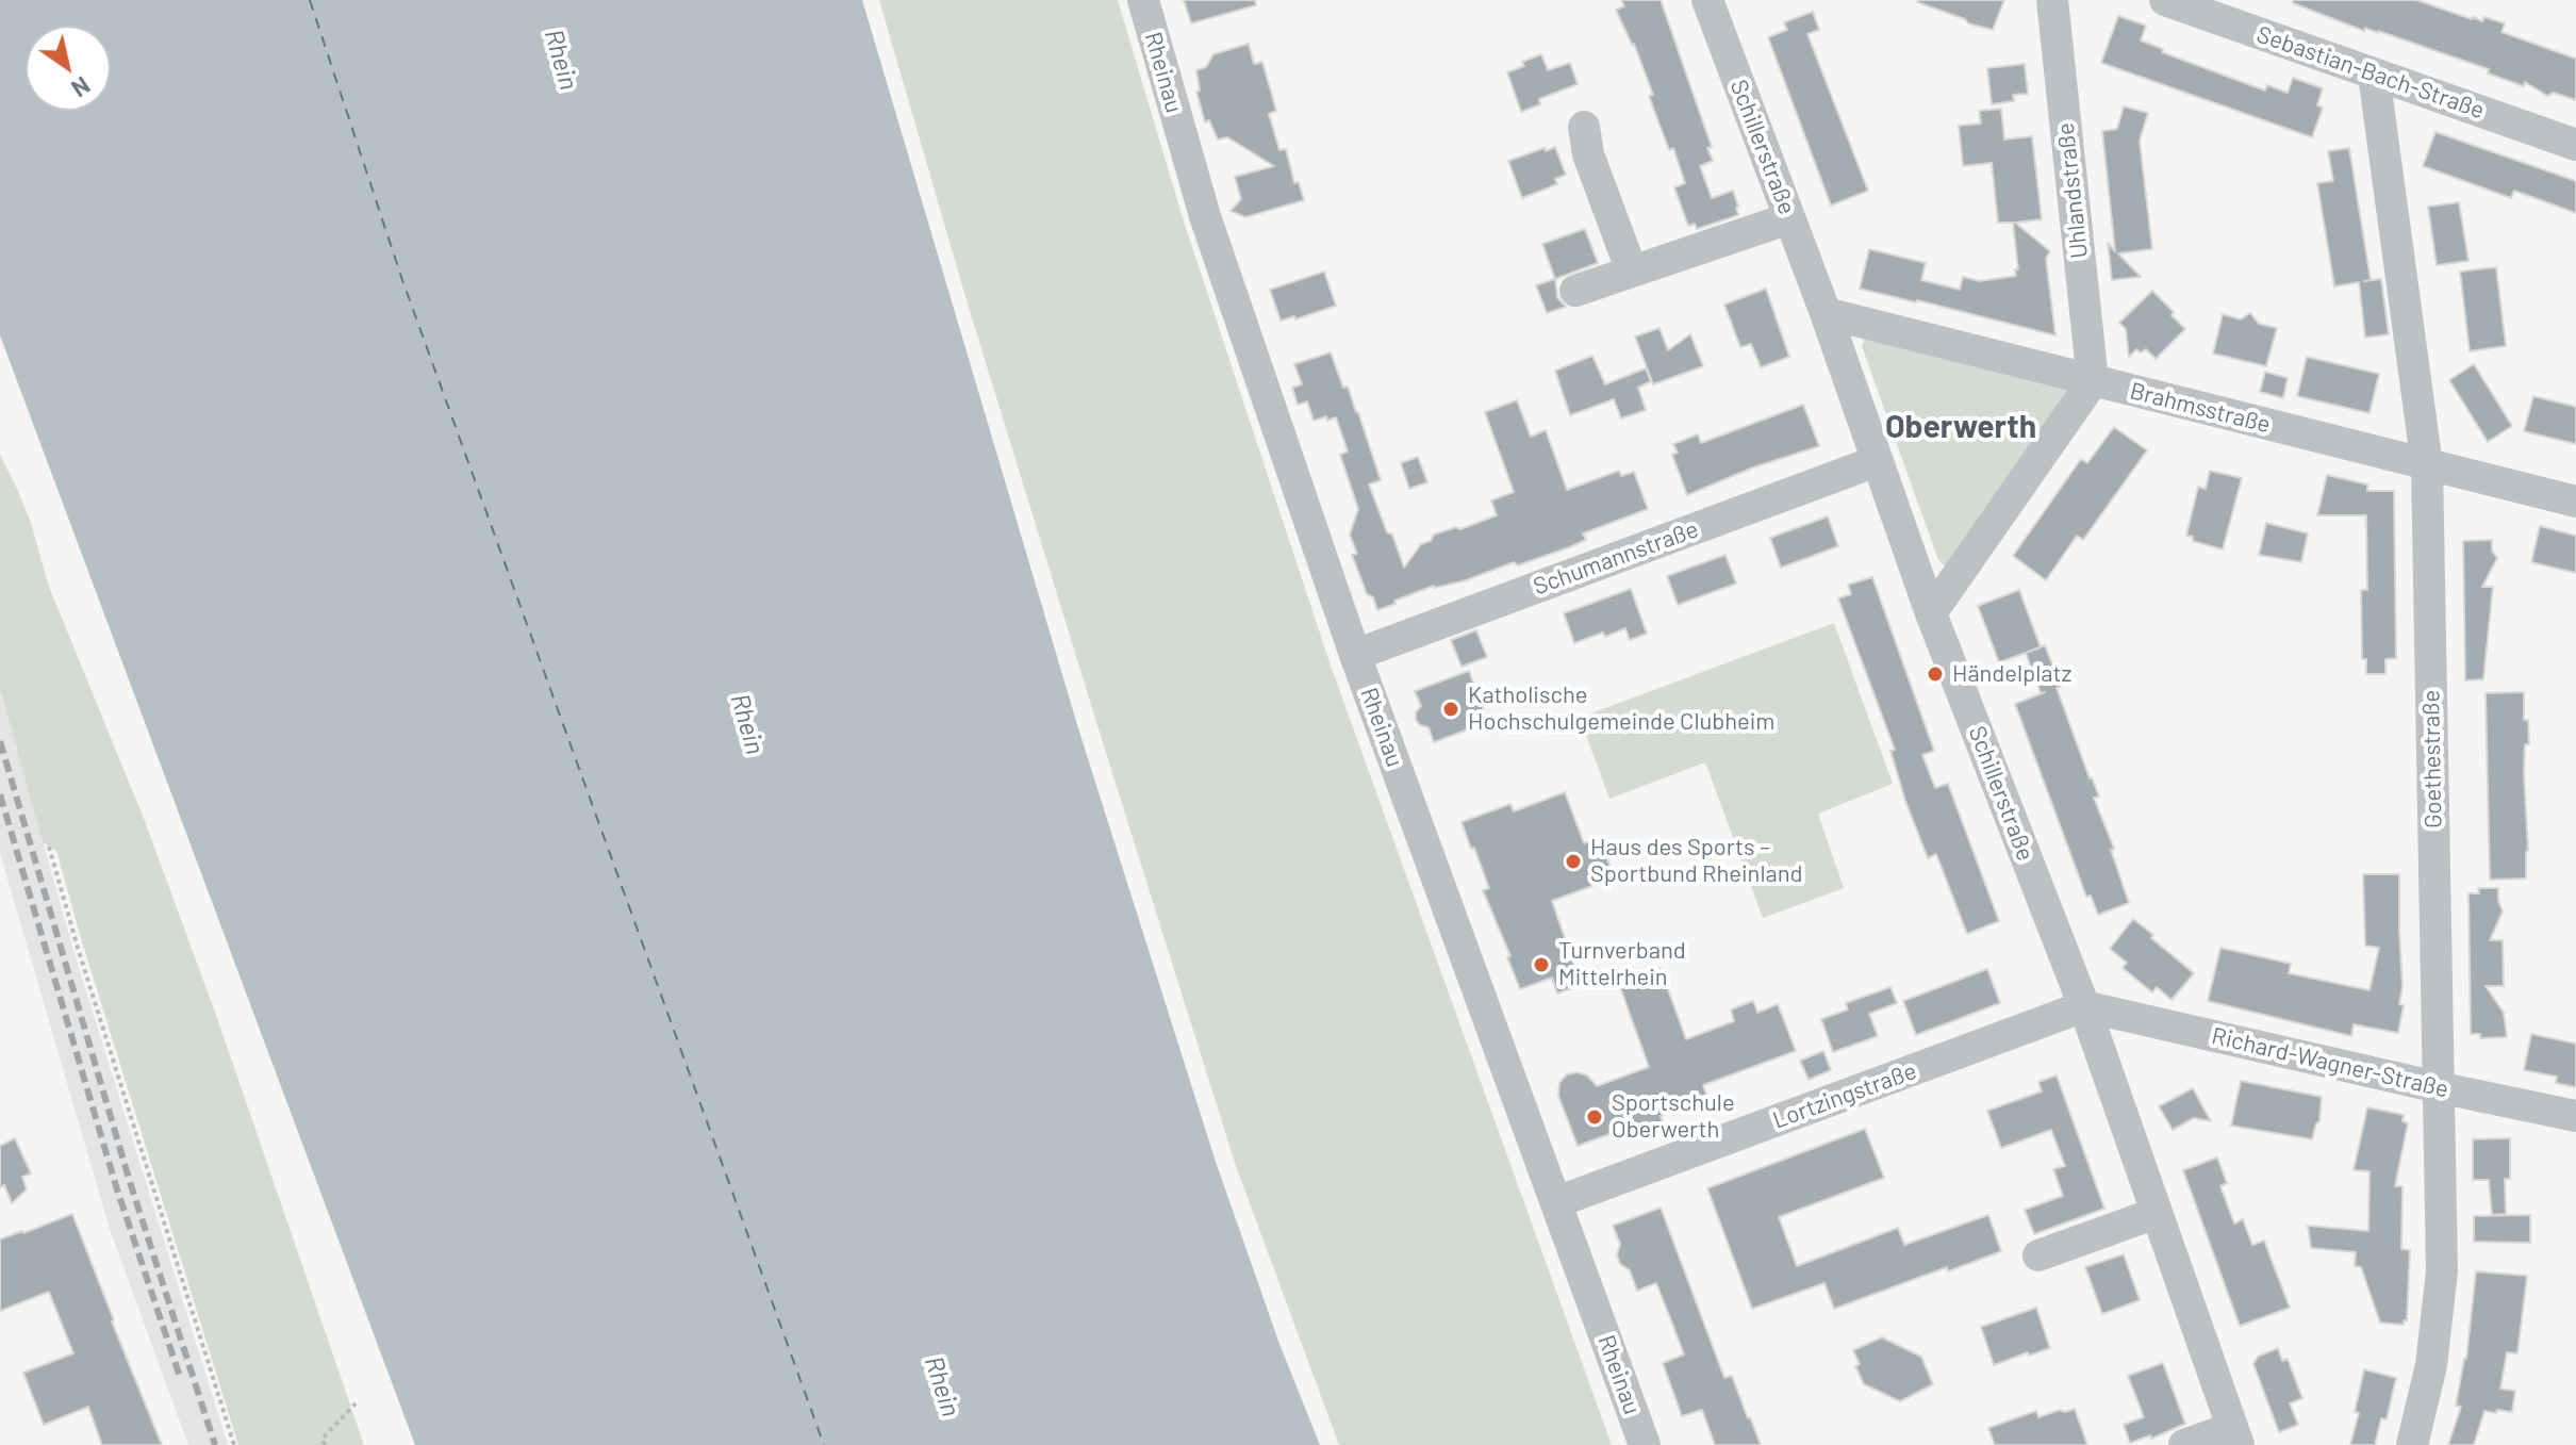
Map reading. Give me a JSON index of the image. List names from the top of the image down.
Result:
{
  "streets": {
    "street": [
      "Rheinau",
      "Sebastian-Bach-Straße",
      "Schillerstraße",
      "Uhlandstraße",
      "Brahmsstraße",
      "Schumannstraße",
      "Goethestraße",
      "Richard-Wagner-Straße",
      "Lortzingstraße"
    ]
  },
  "crossings": [
    ["Rheinau", "Schumannstraße"],
    ["Rheinau", "Lortzingstraße"],
    ["Sebastian-Bach-Straße", "Goethestraße"],
    ["Schillerstraße", "Brahmsstraße"],
    ["Schillerstraße", "Schumannstraße"],
    ["Schillerstraße", "Richard-Wagner-Straße"],
    ["Schillerstraße", "Lortzingstraße"],
    ["Uhlandstraße", "Brahmsstraße"],
    ["Brahmsstraße", "Goethestraße"],
    ["Goethestraße", "Richard-Wagner-Straße"],
    ["Richard-Wagner-Straße", "Lortzingstraße"]
  ],
  "districts": ["Oberwerth"],
  "water": ["Rhein"],
  "places": [
    "Händelplatz",
    "Katholische Hochschulgemeinde Clubheim",
    "Haus des Sports – Sportbund Rheinland",
    "Turnverband Mittelrhein",
    "Sportschule Oberwerth"
  ],
  "north": "bottom right"
}
